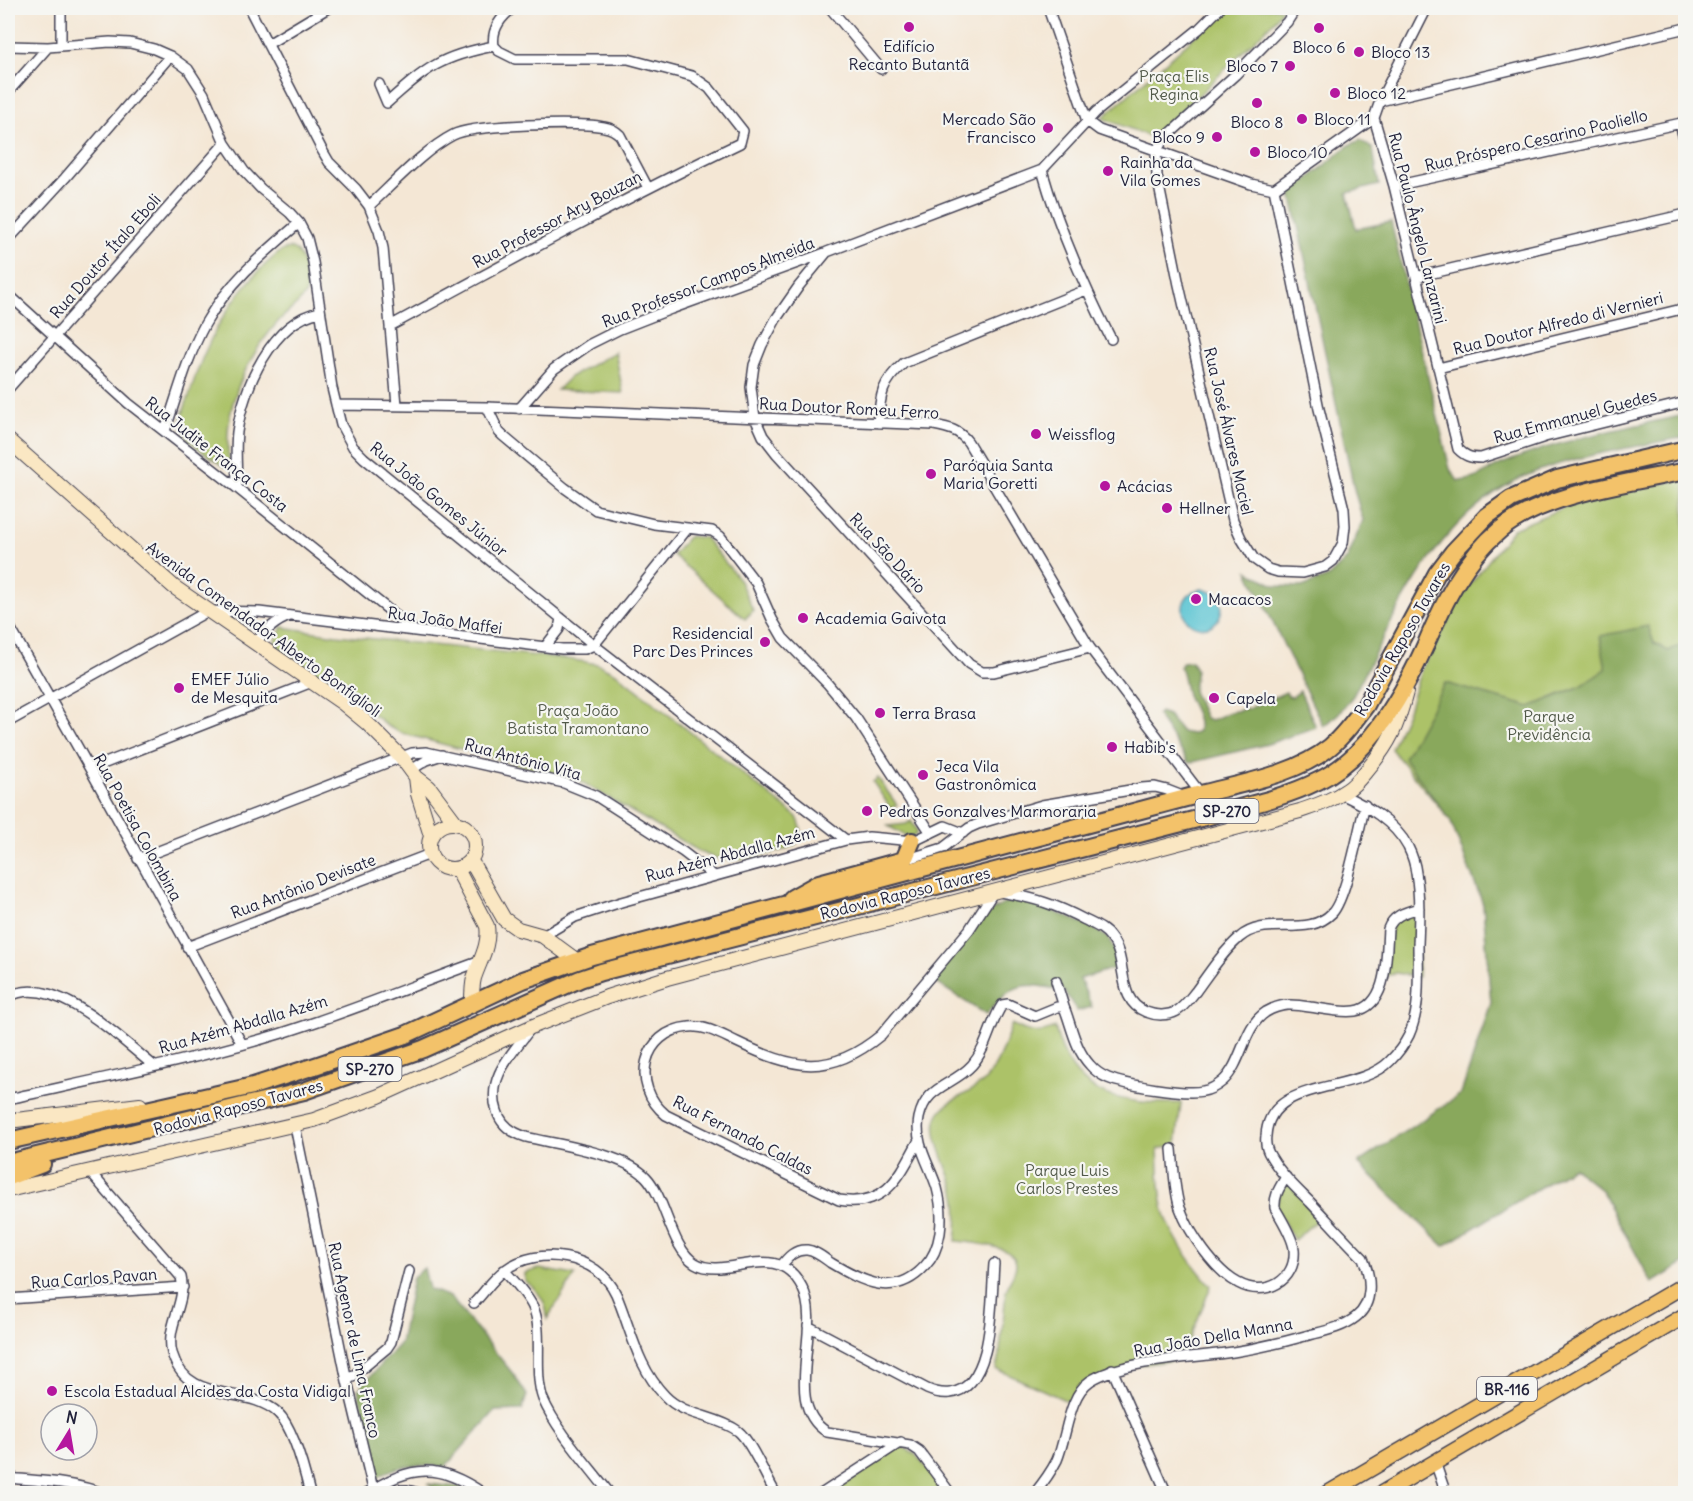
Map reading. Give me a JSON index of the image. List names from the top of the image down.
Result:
{
  "streets": {
    "highway": ["Rodovia Raposo Tavares", "SP-270"],
    "main road": ["Avenida Comendador Alberto Bonfiglioli", "BR-116"],
    "street": [
      "Rua Próspero Cesarino Paoliello",
      "Rua Professor Ary Bouzan",
      "Rua Paulo Ângelo Lanzarini",
      "Rua Doutor Ítalo Eboli",
      "Rua Professor Campos Almeida",
      "Rua Doutor Alfredo di Vernieri",
      "Rua Doutor Romeu Ferro",
      "Rua Emmanuel Guedes",
      "Rua José Álvares Maciel",
      "Rua Judite França Costa",
      "Rua João Gomes Júnior",
      "Rua São Dário",
      "Rua João Maffei",
      "Rua Antônio Vita",
      "Rua Poetisa Colombina",
      "Rua Azém Abdalla Azém",
      "Rua Antônio Devisate",
      "Rua Fernando Caldas",
      "Rua Carlos Pavan",
      "Rua João Della Manna",
      "Rua Agenor de Lima Franco"
    ]
  },
  "crossings": [
    ["Rua Próspero Cesarino Paoliello", "Rua Paulo Ângelo Lanzarini"],
    ["Rua Paulo Ângelo Lanzarini", "Rua Doutor Alfredo di Vernieri"],
    ["Rua Paulo Ângelo Lanzarini", "Rua Emmanuel Guedes"],
    ["Rua Doutor Ítalo Eboli", "Rua Judite França Costa"],
    ["Rua Doutor Ítalo Eboli", "Rua João Gomes Júnior"],
    ["Rua Professor Campos Almeida", "Rua Doutor Romeu Ferro"],
    ["Rua Doutor Romeu Ferro", "Rua João Gomes Júnior"],
    ["Rua Doutor Romeu Ferro", "Rua São Dário"],
    ["Rua Doutor Romeu Ferro", "Rodovia Raposo Tavares"],
    ["Rua Judite França Costa", "Rua João Maffei"],
    ["Rua João Gomes Júnior", "Rua João Maffei"],
    ["Rua João Gomes Júnior", "Rua Azém Abdalla Azém"],
    ["Rua João Maffei", "Avenida Comendador Alberto Bonfiglioli"],
    ["Avenida Comendador Alberto Bonfiglioli", "Rua Antônio Vita"],
    ["Avenida Comendador Alberto Bonfiglioli", "Rua Antônio Devisate"],
    ["Rua Antônio Vita", "Rua Poetisa Colombina"],
    ["Rua Antônio Vita", "Rua Azém Abdalla Azém"],
    ["Rua Poetisa Colombina", "Rua Azém Abdalla Azém"],
    ["Rua Poetisa Colombina", "Rua Antônio Devisate"]
  ],
  "parks": [
    "Praça Elis Regina",
    "Praça João Batista Tramontano",
    "Parque Previdência",
    "Parque Luis Carlos Prestes"
  ],
  "places": [
    "Edifício Recanto Butantã",
    "Bloco 6",
    "Bloco 13",
    "Bloco 7",
    "Bloco 12",
    "Bloco 8",
    "Bloco 11",
    "Mercado São Francisco",
    "Bloco 9",
    "Bloco 10",
    "Rainha da Vila Gomes",
    "Weissflog",
    "Paróquia Santa Maria Goretti",
    "Acácias",
    "Hellner",
    "Macacos",
    "Academia Gaivota",
    "Residencial Parc Des Princes",
    "EMEF Júlio de Mesquita",
    "Capela",
    "Terra Brasa",
    "Habib's",
    "Jeca Vila Gastronômica",
    "Pedras Gonzalves Marmoraria",
    "Escola Estadual Alcides da Costa Vidigal"
  ],
  "north": "top"
}
